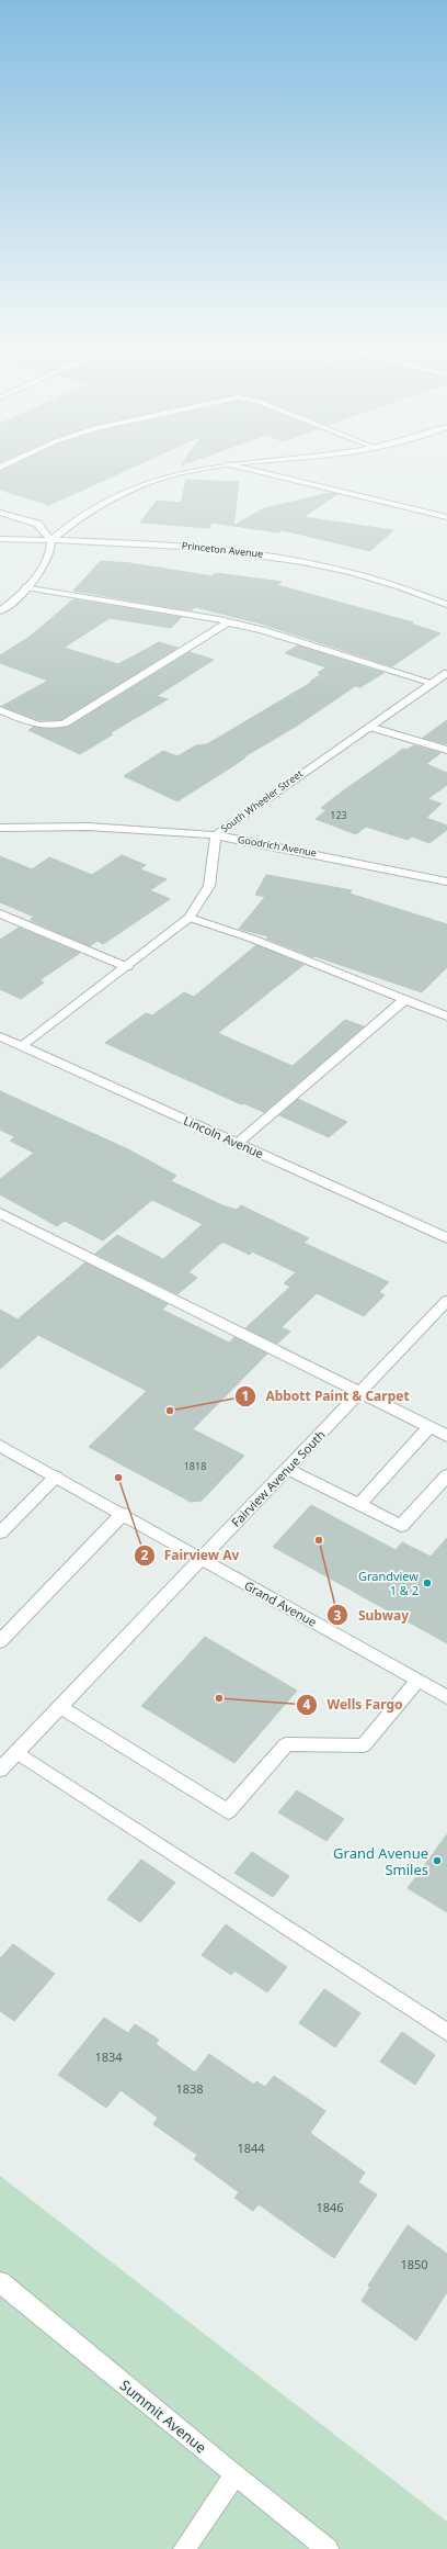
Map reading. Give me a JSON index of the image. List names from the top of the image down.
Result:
{
  "streets": {
    "street": [
      "Princeton Avenue",
      "South Wheeler Street",
      "Goodrich Avenue",
      "Lincoln Avenue",
      "Fairview Avenue South",
      "Grand Avenue",
      "Summit Avenue"
    ]
  },
  "crossings": [
    ["South Wheeler Street", "Goodrich Avenue"],
    ["South Wheeler Street", "Lincoln Avenue"],
    ["Fairview Avenue South", "Grand Avenue"]
  ],
  "places": [
    "Abbott Paint & Carpet",
    "Fairview Av",
    "Subway",
    "Grandview 1 & 2",
    "Wells Fargo",
    "Grand Avenue Smiles"
  ],
  "house_numbers": [
    "123",
    "1818",
    "1834",
    "1838",
    "1844",
    "1846",
    "1850"
  ]
}
